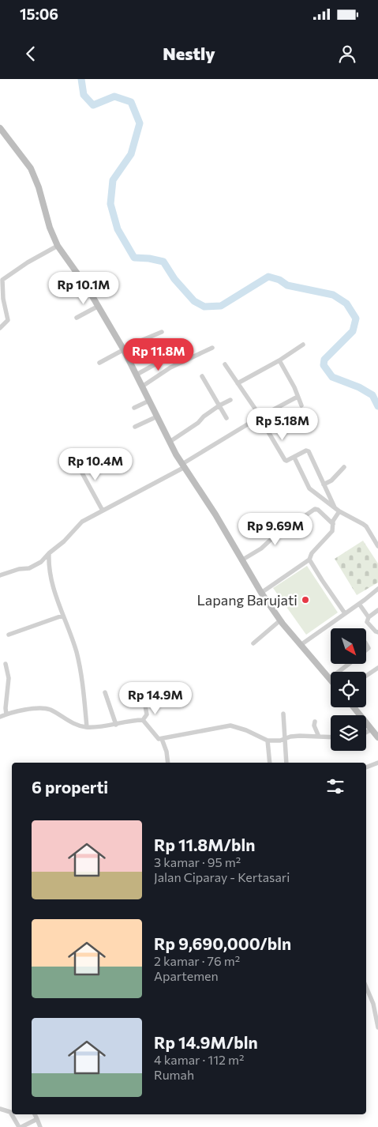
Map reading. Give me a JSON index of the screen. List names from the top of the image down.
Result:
{
  "places": ["Lapang Barujati"],
  "north": "bottom right",
  "page": {
    "status": "15:06",
    "header": "Nestly",
    "price": [
      "Rp 10.1M",
      "Rp 11.8M",
      "Rp 5.18M",
      "Rp 10.4M",
      "Rp 9.69M",
      "Rp 14.9M"
    ],
    "heading": "6 properti",
    "list": [
      {
        "name": "Rp 11.8M/bln",
        "note": "3 kamar · 95 m² · Jalan Ciparay - Kertasari"
      },
      {
        "name": "Rp 9,690,000/bln",
        "note": "2 kamar · 76 m² · Apartemen"
      },
      {
        "name": "Rp 14.9M/bln",
        "note": "4 kamar · 112 m² · Rumah"
      }
    ]
  }
}
